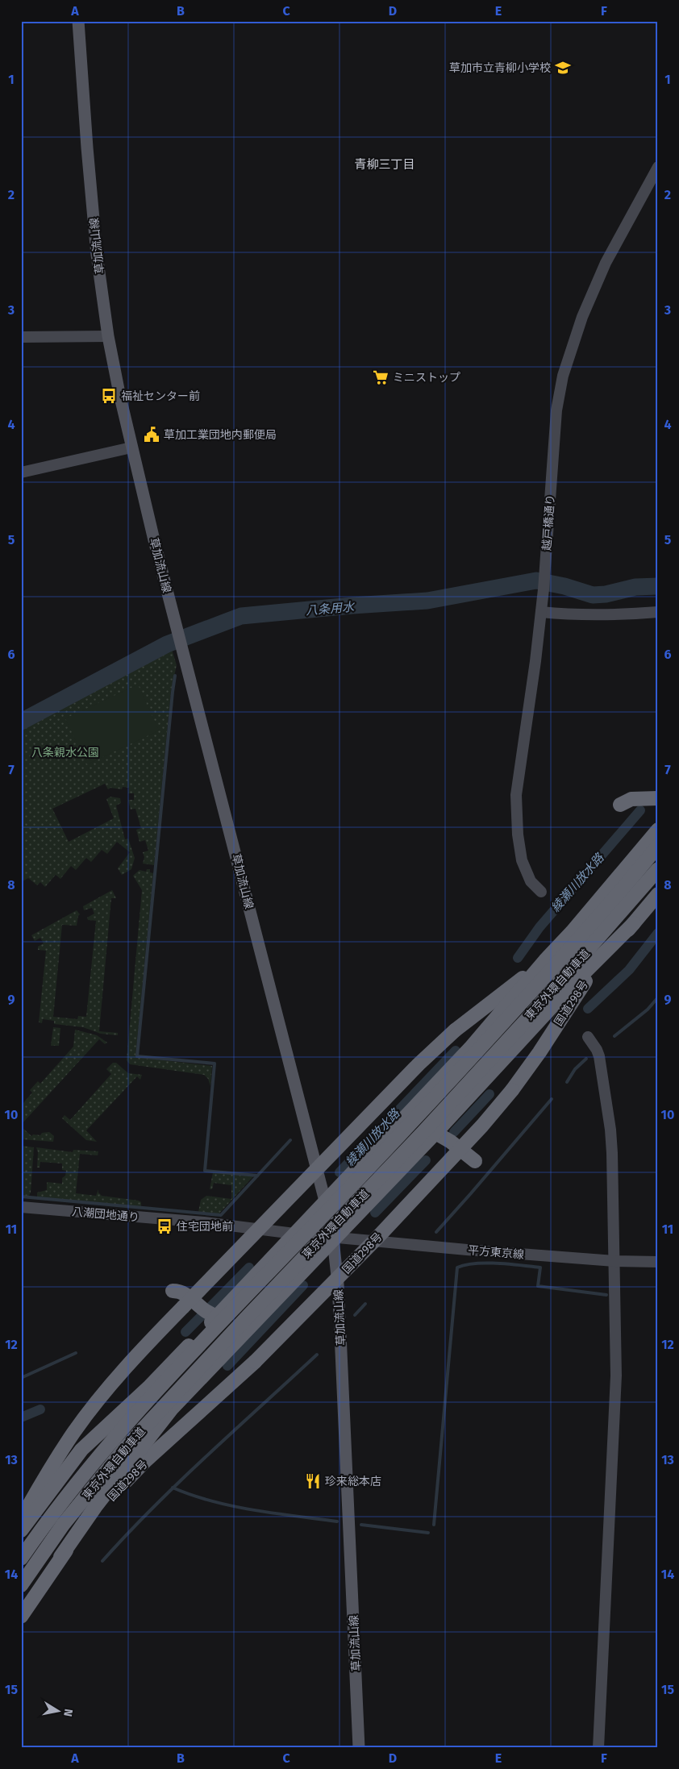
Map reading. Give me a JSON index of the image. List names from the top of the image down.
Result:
{
  "streets": {
    "highway": ["東京外環自動車道", "国道298号"],
    "main road": ["草加流山線"],
    "street": ["越戸橋通り", "八潮団地通り", "平方東京線"]
  },
  "crossings": [
    ["草加流山線", "国道298号"],
    ["草加流山線", "八潮団地通り"],
    ["草加流山線", "平方東京線"],
    ["国道298号", "八潮団地通り"],
    ["国道298号", "平方東京線"],
    ["八潮団地通り", "平方東京線"]
  ],
  "districts": ["青柳三丁目"],
  "water": ["八条用水", "綾瀬川放水路"],
  "parks": ["八条親水公園"],
  "places": {
    "school or university": ["草加市立青柳小学校"],
    "supermarket": ["ミニストップ"],
    "bus stop": ["福祉センター前", "住宅団地前"],
    "public building": ["草加工業団地内郵便局"],
    "restaurant": ["珍来総本店"]
  },
  "north": "right",
  "grid": {
    "columns": [
      "A",
      "B",
      "C",
      "D",
      "E",
      "F"
    ],
    "rows": [
      "1",
      "2",
      "3",
      "4",
      "5",
      "6",
      "7",
      "8",
      "9",
      "10",
      "11",
      "12",
      "13",
      "14",
      "15"
    ]
  }
}
